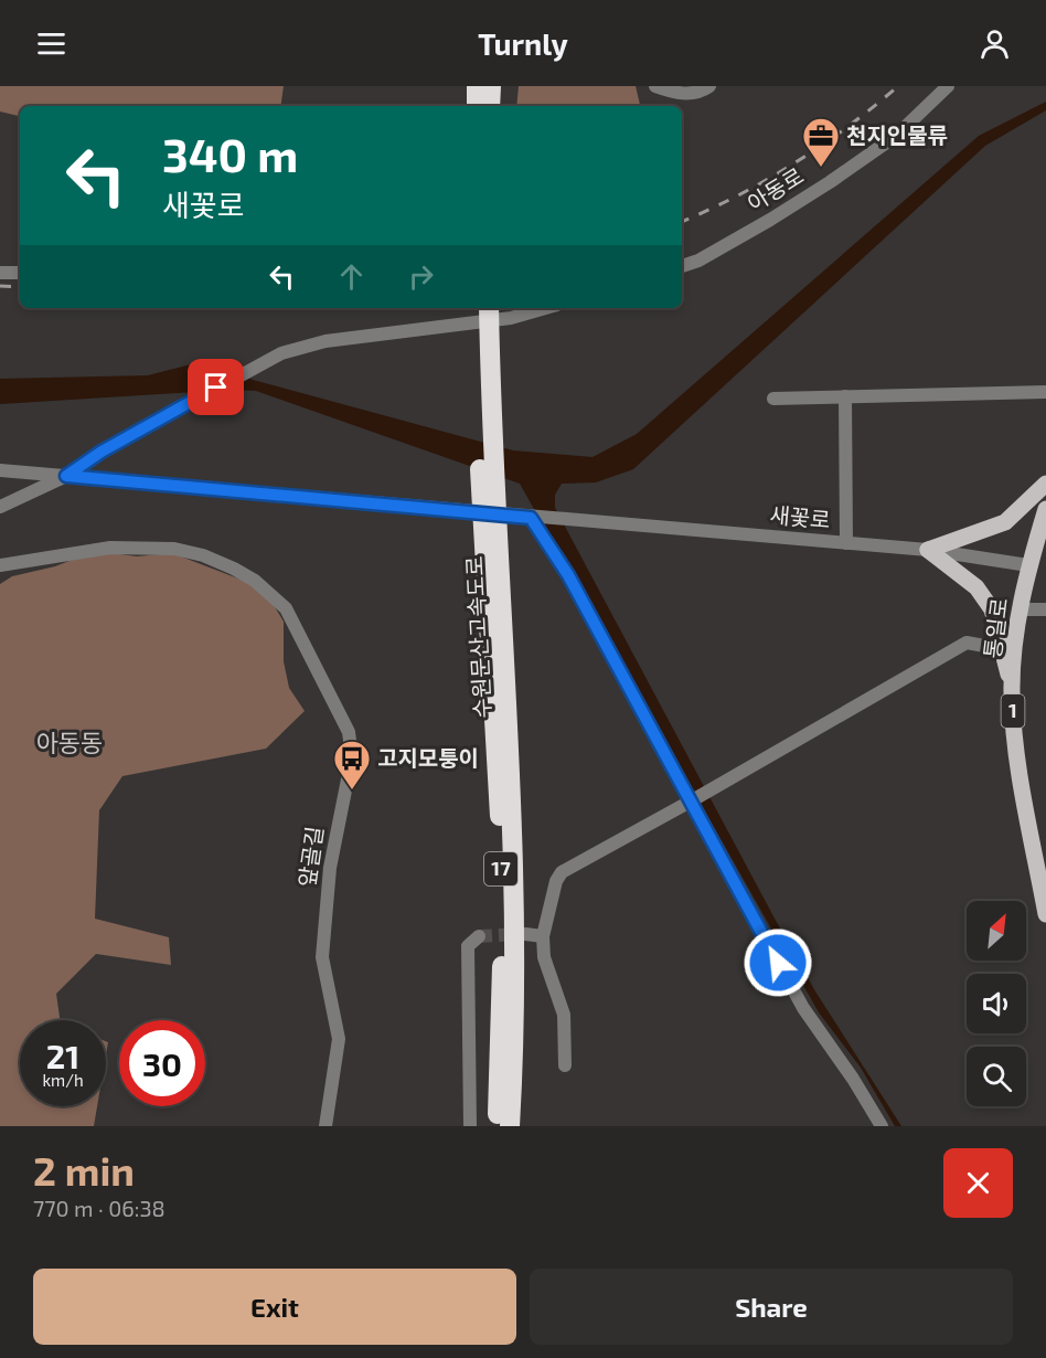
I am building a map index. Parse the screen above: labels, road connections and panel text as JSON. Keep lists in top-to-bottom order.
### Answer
{
  "streets": {
    "highway": ["수원문산고속도로", "17"],
    "main road": ["통일로", "1"],
    "street": ["아동로", "새꽃로", "앞골길"]
  },
  "crossings": [
    ["새꽃로", "통일로"]
  ],
  "districts": ["아동동"],
  "places": {
    "office": ["천지인물류"],
    "bus stop": ["고지모퉁이"]
  },
  "north": "top right",
  "page": {
    "header": "Turnly",
    "turn": ["340 m", "새꽃로"],
    "speed": "21 km/h",
    "limit": "30",
    "heading": ["2 min", "770 m · 06:38"],
    "buttons": ["Exit", "Share"]
  }
}
